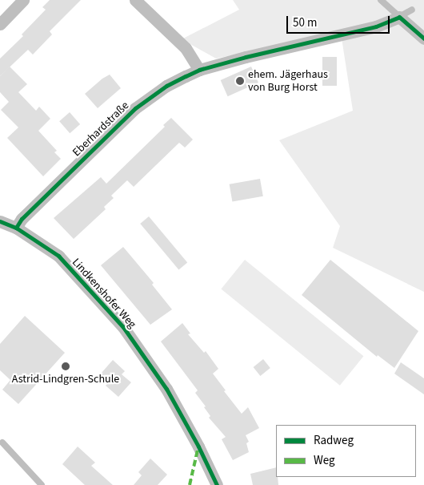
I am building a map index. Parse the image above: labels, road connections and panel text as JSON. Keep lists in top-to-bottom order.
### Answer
{
  "streets": {
    "street": ["Eberhardstraße", "Lindkenshofer Weg"]
  },
  "crossings": [
    ["Eberhardstraße", "Lindkenshofer Weg"]
  ],
  "places": ["ehem. Jägerhaus von Burg Horst", "Astrid-Lindgren-Schule"],
  "legend": ["Radweg", "Weg"],
  "scale_bar": "50 m"
}
